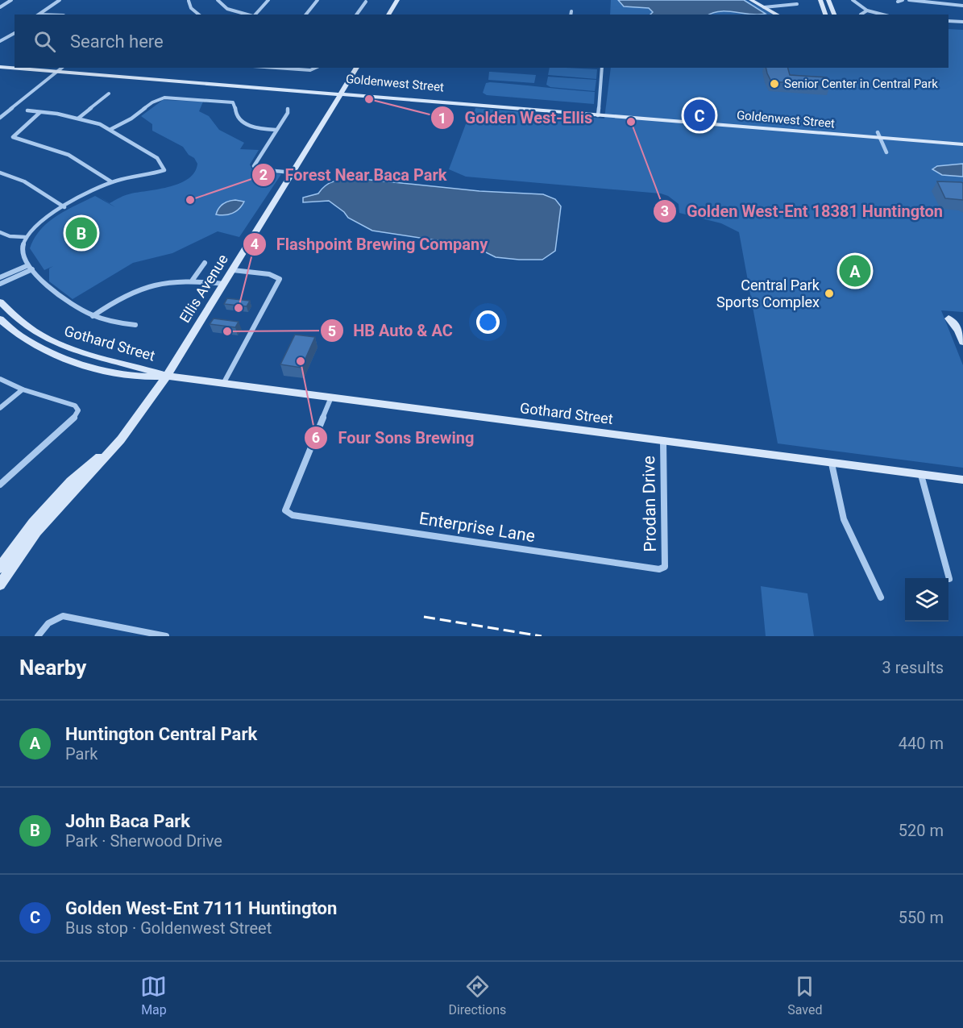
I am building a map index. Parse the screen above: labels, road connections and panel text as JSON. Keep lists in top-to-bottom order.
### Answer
{
  "streets": {
    "street": [
      "Goldenwest Street",
      "Ellis Avenue",
      "Gothard Street",
      "Prodan Drive",
      "Enterprise Lane"
    ]
  },
  "crossings": [
    ["Goldenwest Street", "Ellis Avenue"],
    ["Ellis Avenue", "Gothard Street"],
    ["Gothard Street", "Prodan Drive"],
    ["Gothard Street", "Enterprise Lane"],
    ["Prodan Drive", "Enterprise Lane"]
  ],
  "places": [
    "Senior Center in Central Park",
    "Golden West-Ellis",
    "Golden West-Ent 18381 Huntington",
    "Forest Near Baca Park",
    "Central Park Sports Complex",
    "Flashpoint Brewing Company",
    "HB Auto & AC",
    "Four Sons Brewing"
  ],
  "page": {
    "search": "Search here",
    "pins": ["C", "B", "A"],
    "heading": ["Nearby", "3 results"],
    "list": [
      {
        "mark": "A",
        "name": "Huntington Central Park",
        "note": "Park",
        "value": "440 m"
      },
      {
        "mark": "B",
        "name": "John Baca Park",
        "note": "Park · Sherwood Drive",
        "value": "520 m"
      },
      {
        "mark": "C",
        "name": "Golden West-Ent 7111 Huntington",
        "note": "Bus stop · Goldenwest Street",
        "value": "550 m"
      }
    ],
    "nav": ["Map", "Directions", "Saved"]
  }
}
